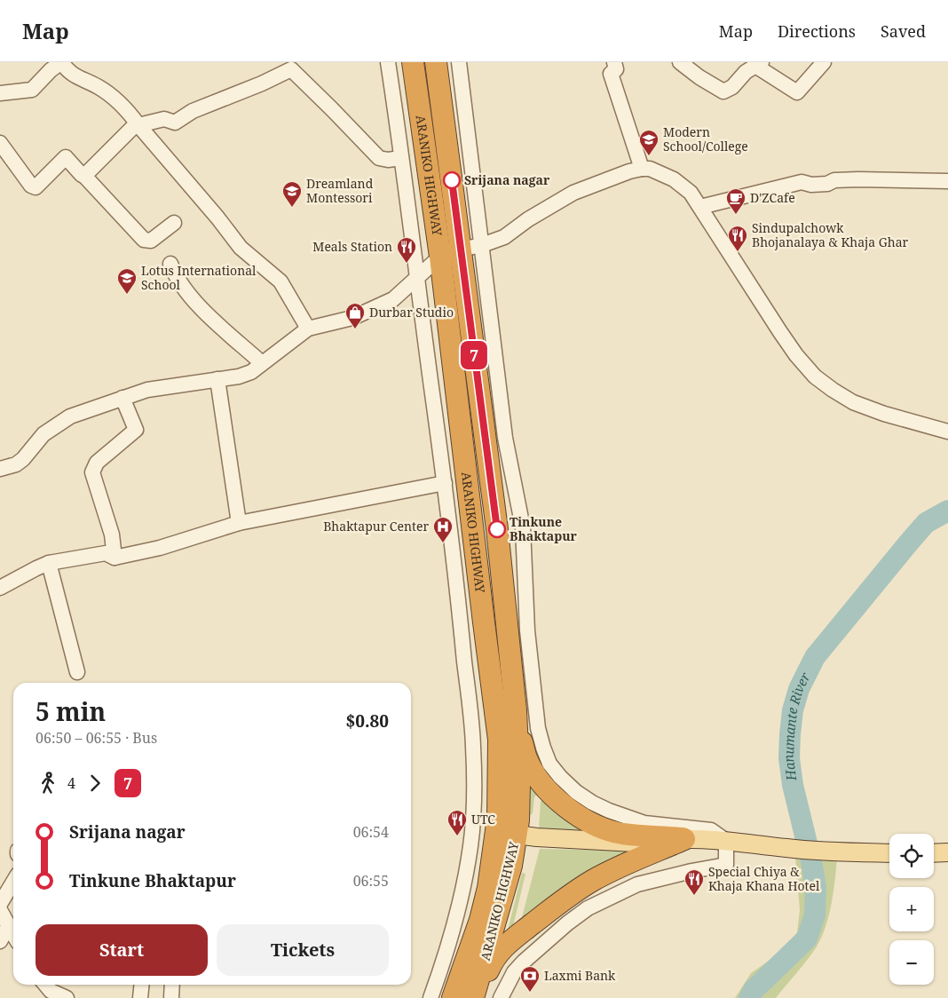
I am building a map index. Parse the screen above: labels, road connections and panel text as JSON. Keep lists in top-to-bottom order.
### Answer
{
  "streets": {
    "highway": ["ARANIKO HIGHWAY"]
  },
  "water": ["Hanumante River"],
  "places": {
    "school or university": ["Modern School/College", "Dreamland Montessori", "Lotus International School"],
    "other": ["Srijana nagar", "Tinkune Bhaktapur"],
    "cafe": ["D'ZCafe"],
    "restaurant": [
      "Sindupalchowk Bhojanalaya & Khaja Ghar",
      "Meals Station",
      "UTC",
      "Special Chiya & Khaja Khana Hotel"
    ],
    "shop": ["Durbar Studio"],
    "hospital": ["Bhaktapur Center"],
    "bank": ["Laxmi Bank"]
  },
  "lines": ["bus line 7"],
  "page": {
    "header": "Map",
    "nav": ["Map", "Directions", "Saved"],
    "on_map": "7",
    "heading": ["5 min", "06:50 – 06:55 · Bus", "$0.80"],
    "legs": ["4", "7"],
    "list": [
      {
        "name": "Srijana nagar",
        "value": "06:54"
      },
      {
        "name": "Tinkune Bhaktapur",
        "value": "06:55"
      }
    ],
    "map_buttons": ["+", "−"],
    "buttons": ["Start", "Tickets"]
  }
}
